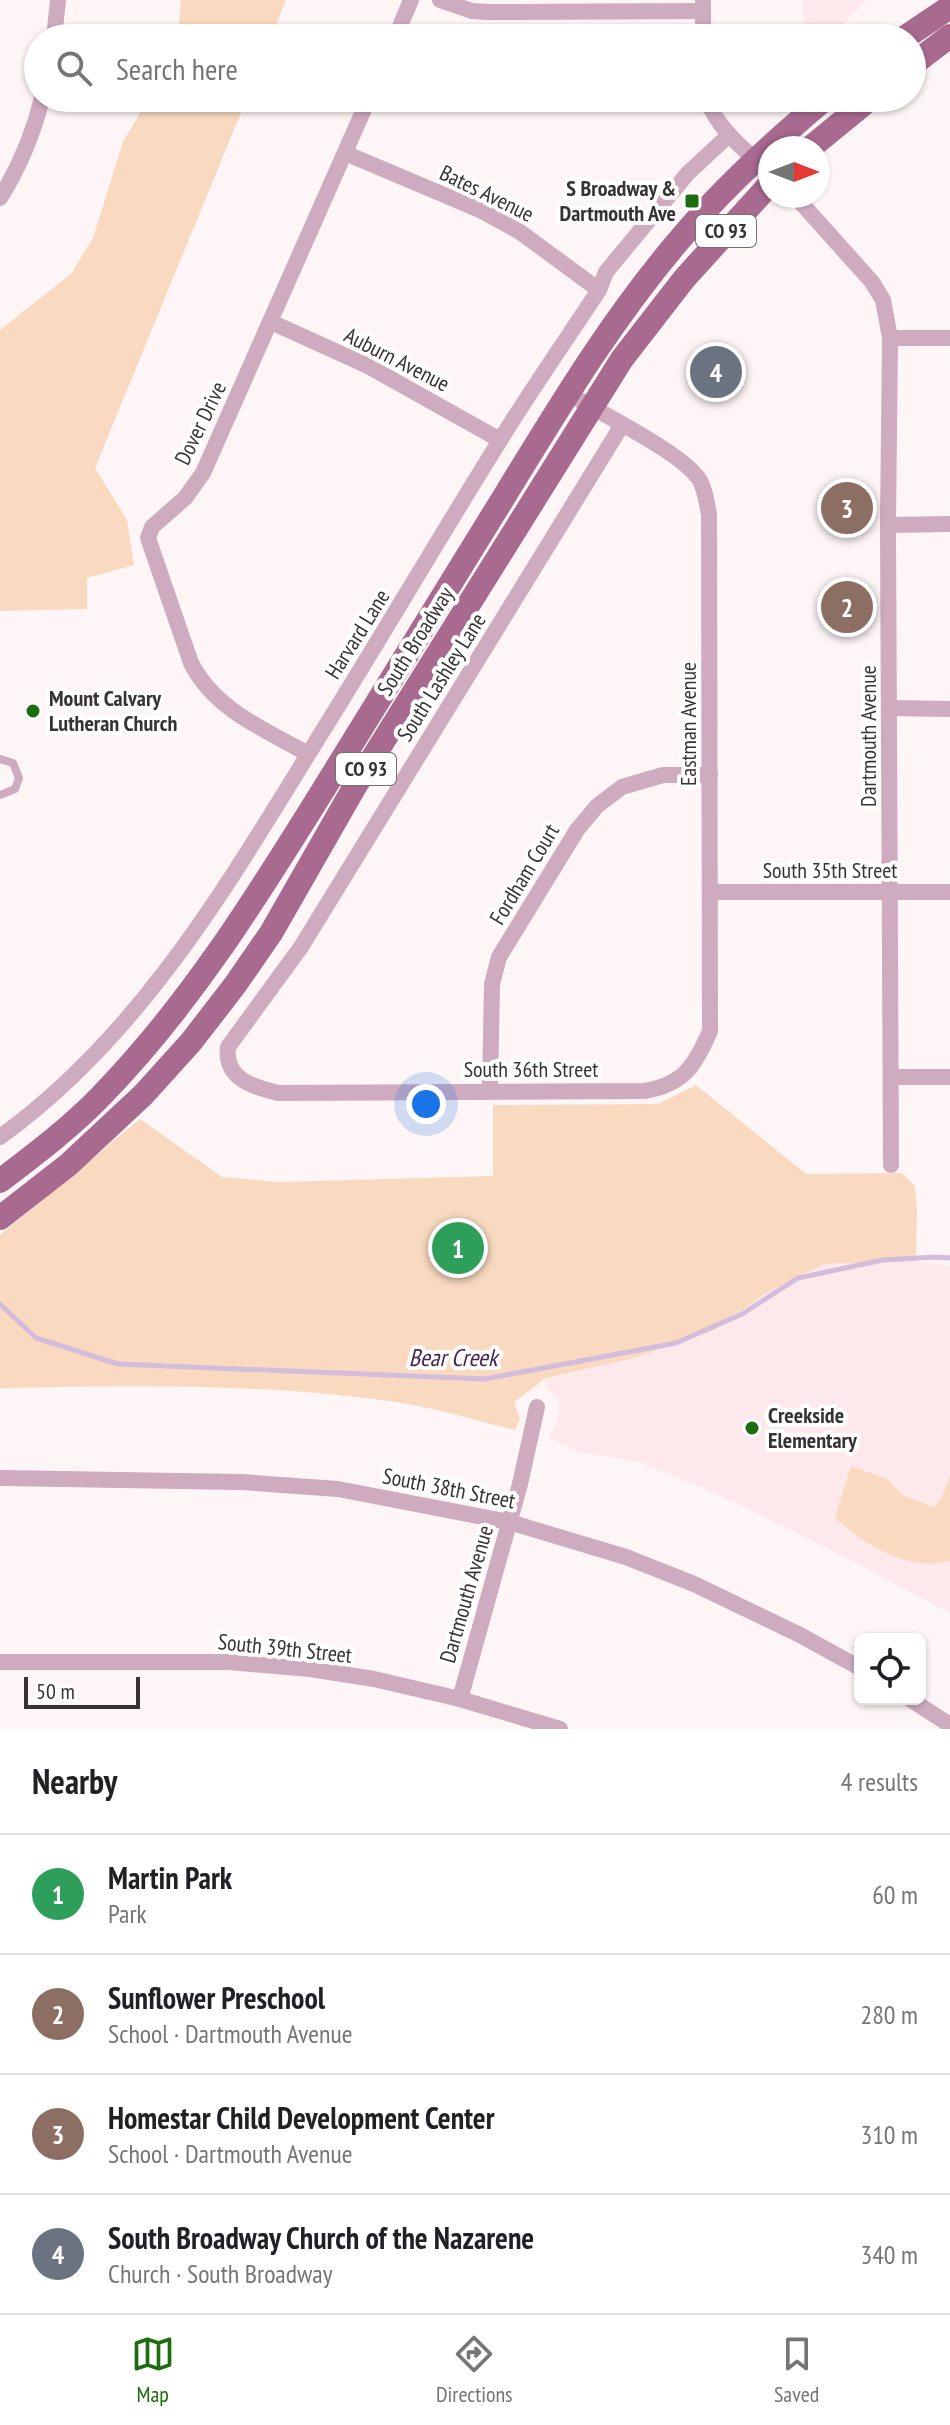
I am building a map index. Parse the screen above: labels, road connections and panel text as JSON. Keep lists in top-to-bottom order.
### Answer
{
  "streets": {
    "main road": ["CO 93", "South Broadway"],
    "street": [
      "Bates Avenue",
      "Auburn Avenue",
      "Dover Drive",
      "Harvard Lane",
      "South Lashley Lane",
      "Eastman Avenue",
      "Dartmouth Avenue",
      "South 35th Street",
      "Fordham Court",
      "South 36th Street",
      "South 38th Street",
      "South 39th Street"
    ]
  },
  "crossings": [
    ["Bates Avenue", "Dover Drive"],
    ["Bates Avenue", "Harvard Lane"],
    ["Auburn Avenue", "Dover Drive"],
    ["Auburn Avenue", "Harvard Lane"],
    ["Dover Drive", "Harvard Lane"],
    ["South Broadway", "Eastman Avenue"],
    ["South Lashley Lane", "Eastman Avenue"],
    ["South Lashley Lane", "South 36th Street"],
    ["Eastman Avenue", "South 35th Street"],
    ["Eastman Avenue", "Fordham Court"],
    ["Eastman Avenue", "South 36th Street"],
    ["Dartmouth Avenue", "South 35th Street"],
    ["Dartmouth Avenue", "South 38th Street"],
    ["Dartmouth Avenue", "South 39th Street"],
    ["Fordham Court", "South 36th Street"]
  ],
  "water": ["Bear Creek"],
  "places": {
    "transit": ["S Broadway & Dartmouth Ave"],
    "other": ["Mount Calvary Lutheran Church", "Creekside Elementary"]
  },
  "scale_bar": "50 m",
  "north": "right",
  "page": {
    "search": "Search here",
    "pins": [
      "4",
      "3",
      "2",
      "1"
    ],
    "scale": "50 m",
    "heading": ["Nearby", "4 results"],
    "list": [
      {
        "mark": "1",
        "name": "Martin Park",
        "note": "Park",
        "value": "60 m"
      },
      {
        "mark": "2",
        "name": "Sunflower Preschool",
        "note": "School · Dartmouth Avenue",
        "value": "280 m"
      },
      {
        "mark": "3",
        "name": "Homestar Child Development Center",
        "note": "School · Dartmouth Avenue",
        "value": "310 m"
      },
      {
        "mark": "4",
        "name": "South Broadway Church of the Nazarene",
        "note": "Church · South Broadway",
        "value": "340 m"
      }
    ],
    "nav": ["Map", "Directions", "Saved"]
  }
}
